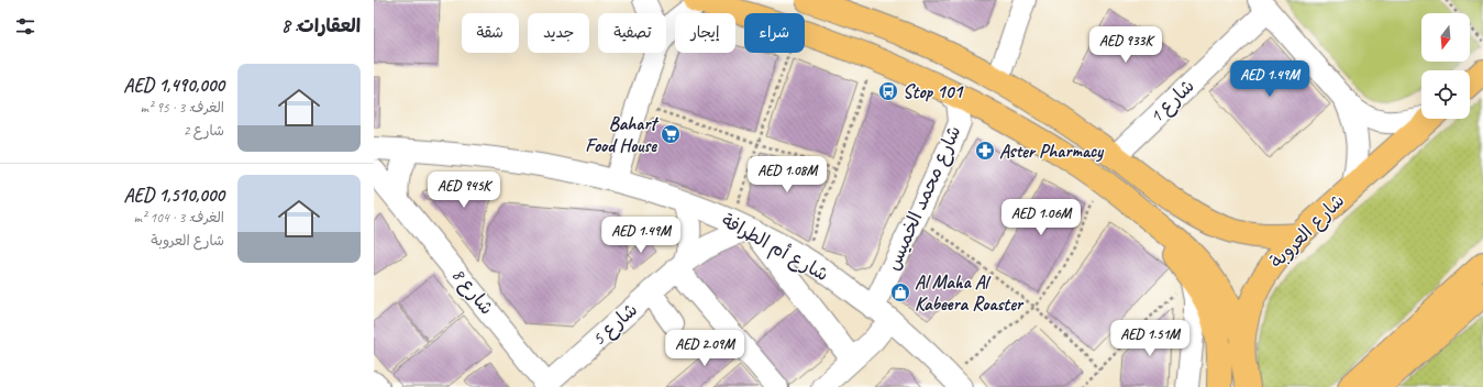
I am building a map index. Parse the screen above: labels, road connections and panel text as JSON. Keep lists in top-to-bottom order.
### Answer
{
  "streets": {
    "main road": ["شارع العروبة"],
    "street": [
      "شارع 1",
      "شارع محمد الخميس",
      "شارع أم الطرافة",
      "شارع 8",
      "شارع 5"
    ]
  },
  "crossings": [
    ["شارع محمد الخميس", "شارع أم الطرافة"],
    ["شارع أم الطرافة", "شارع 5"],
    ["شارع 8", "شارع 5"]
  ],
  "places": {
    "bus stop": ["Stop 101"],
    "supermarket": ["Bahart Food House"],
    "pharmacy": ["Aster Pharmacy"],
    "shop": ["Al Maha Al Kabeera Roaster"]
  },
  "north": "bottom",
  "page": {
    "heading": "العقارات: 8",
    "chip": [
      "شراء",
      "إيجار",
      "تصفية",
      "جديد",
      "شقة"
    ],
    "price": [
      "AED 933K",
      "AED 1.49M",
      "AED 1.08M",
      "AED 945K",
      "AED 1.06M",
      "AED 1.49M",
      "AED 1.51M",
      "AED 2.09M"
    ],
    "list": [
      {
        "name": "AED 1,490,000",
        "note": "الغرف: 3 · 95 m² · شارع 2"
      },
      {
        "name": "AED 1,510,000",
        "note": "الغرف: 3 · 104 m² · شارع العروبة"
      }
    ]
  }
}
